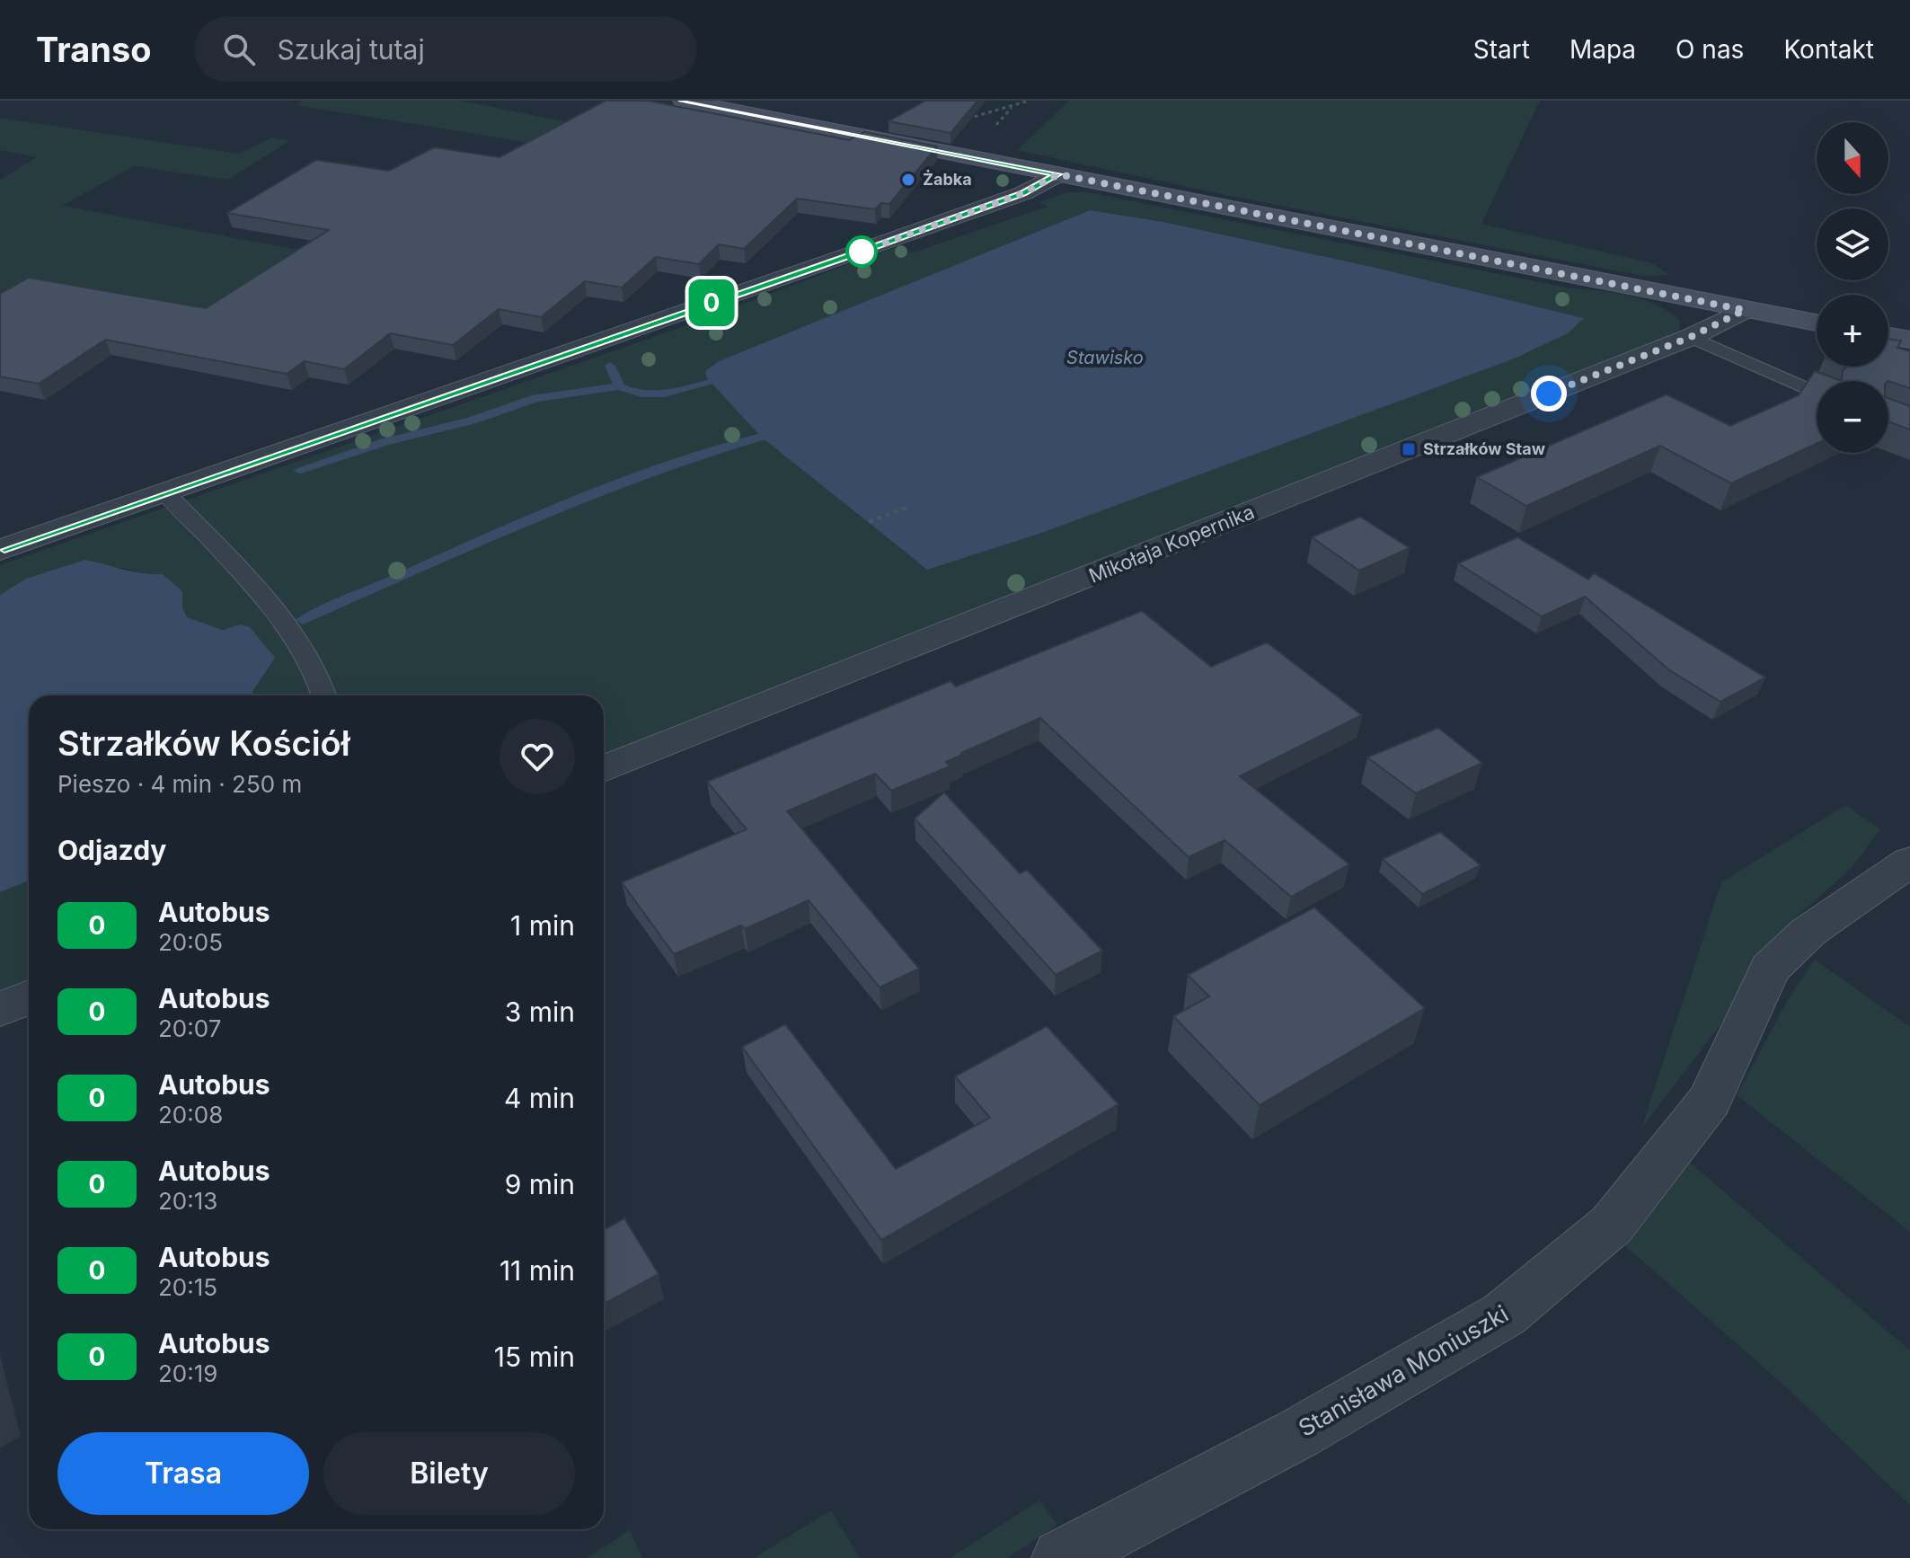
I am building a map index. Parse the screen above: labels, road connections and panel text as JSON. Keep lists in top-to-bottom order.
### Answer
{
  "streets": {
    "street": ["Mikołaja Kopernika", "Stanisława Moniuszki"]
  },
  "water": ["Stawisko"],
  "places": {
    "other": ["Żabka"],
    "transit": ["Strzałków Staw"]
  },
  "lines": ["bus line 0"],
  "north": "bottom",
  "page": {
    "header": "Transo",
    "search": "Szukaj tutaj",
    "nav": [
      "Start",
      "Mapa",
      "O nas",
      "Kontakt"
    ],
    "on_map": "0",
    "map_buttons": ["+", "−"],
    "heading": [
      ["Strzałków Kościół", "Pieszo · 4 min · 250 m"],
      "Odjazdy"
    ],
    "list": [
      {
        "mark": "0",
        "name": "Autobus",
        "note": "20:05",
        "value": "1 min"
      },
      {
        "mark": "0",
        "name": "Autobus",
        "note": "20:07",
        "value": "3 min"
      },
      {
        "mark": "0",
        "name": "Autobus",
        "note": "20:08",
        "value": "4 min"
      },
      {
        "mark": "0",
        "name": "Autobus",
        "note": "20:13",
        "value": "9 min"
      },
      {
        "mark": "0",
        "name": "Autobus",
        "note": "20:15",
        "value": "11 min"
      },
      {
        "mark": "0",
        "name": "Autobus",
        "note": "20:19",
        "value": "15 min"
      }
    ],
    "buttons": ["Trasa", "Bilety"]
  }
}
